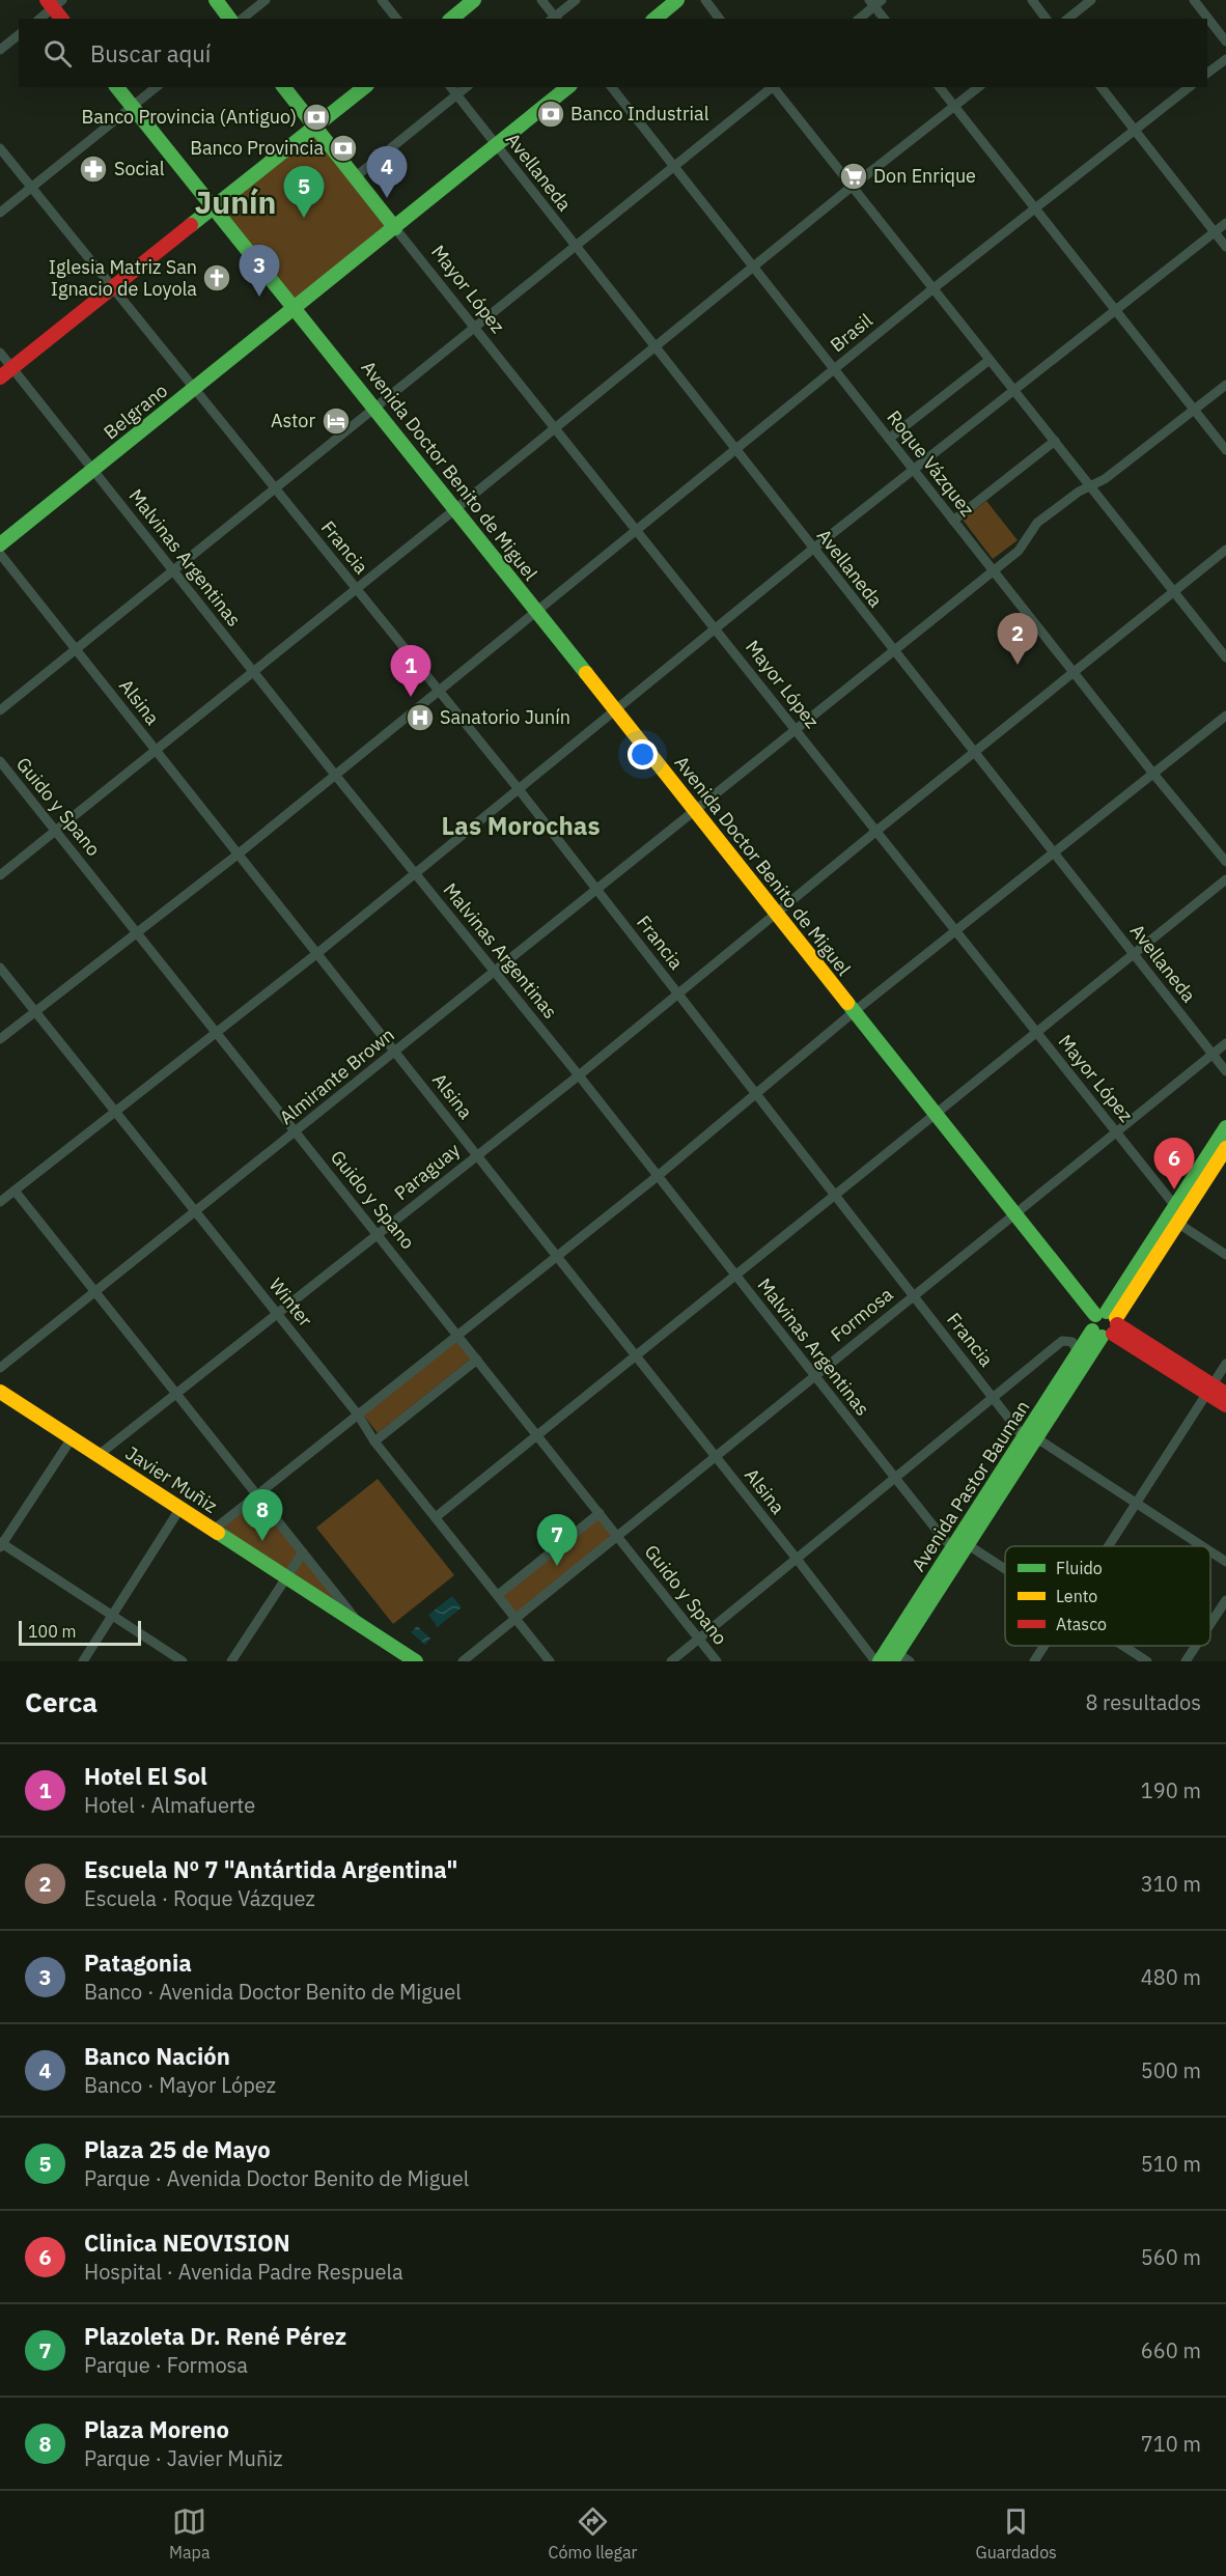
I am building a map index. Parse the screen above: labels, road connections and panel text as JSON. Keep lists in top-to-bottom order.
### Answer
{
  "streets": {
    "main road": [
      "Mayor López",
      "Belgrano",
      "Avenida Doctor Benito de Miguel",
      "Javier Muñiz",
      "Avenida Pastor Bauman"
    ],
    "street": [
      "Avellaneda",
      "Brasil",
      "Roque Vázquez",
      "Francia",
      "Malvinas Argentinas",
      "Alsina",
      "Guido y Spano",
      "Almirante Brown",
      "Paraguay",
      "Winter",
      "Formosa"
    ]
  },
  "crossings": [
    ["Avellaneda", "Brasil"],
    ["Avellaneda", "Belgrano"],
    ["Avellaneda", "Almirante Brown"],
    ["Avellaneda", "Paraguay"],
    ["Avellaneda", "Formosa"],
    ["Mayor López", "Brasil"],
    ["Mayor López", "Belgrano"],
    ["Mayor López", "Almirante Brown"],
    ["Mayor López", "Paraguay"],
    ["Mayor López", "Formosa"],
    ["Brasil", "Roque Vázquez"],
    ["Brasil", "Avenida Doctor Benito de Miguel"],
    ["Brasil", "Francia"],
    ["Brasil", "Malvinas Argentinas"],
    ["Brasil", "Alsina"],
    ["Brasil", "Guido y Spano"],
    ["Brasil", "Winter"],
    ["Belgrano", "Avenida Doctor Benito de Miguel"],
    ["Belgrano", "Francia"],
    ["Belgrano", "Malvinas Argentinas"],
    ["Roque Vázquez", "Almirante Brown"],
    ["Roque Vázquez", "Paraguay"],
    ["Avenida Doctor Benito de Miguel", "Almirante Brown"],
    ["Avenida Doctor Benito de Miguel", "Paraguay"],
    ["Avenida Doctor Benito de Miguel", "Formosa"],
    ["Avenida Doctor Benito de Miguel", "Avenida Pastor Bauman"],
    ["Francia", "Almirante Brown"],
    ["Francia", "Paraguay"],
    ["Francia", "Formosa"],
    ["Francia", "Avenida Pastor Bauman"],
    ["Malvinas Argentinas", "Almirante Brown"],
    ["Malvinas Argentinas", "Paraguay"],
    ["Malvinas Argentinas", "Formosa"],
    ["Malvinas Argentinas", "Avenida Pastor Bauman"],
    ["Alsina", "Almirante Brown"],
    ["Alsina", "Paraguay"],
    ["Alsina", "Formosa"],
    ["Alsina", "Avenida Pastor Bauman"],
    ["Guido y Spano", "Almirante Brown"],
    ["Guido y Spano", "Paraguay"],
    ["Guido y Spano", "Formosa"],
    ["Almirante Brown", "Winter"],
    ["Paraguay", "Winter"],
    ["Paraguay", "Javier Muñiz"],
    ["Winter", "Formosa"]
  ],
  "districts": ["Junín", "Las Morochas"],
  "places": {
    "bank": ["Banco Industrial", "Banco Provincia (Antiguo)", "Banco Provincia"],
    "pharmacy": ["Social"],
    "supermarket": ["Don Enrique"],
    "church": ["Iglesia Matriz San Ignacio de Loyola"],
    "hotel": ["Astor"],
    "hospital": ["Sanatorio Junín"]
  },
  "legend": ["Fluido", "Lento", "Atasco"],
  "scale_bar": "100 m",
  "page": {
    "search": "Buscar aquí",
    "pins": [
      "4",
      "5",
      "3",
      "2",
      "1",
      "6",
      "8",
      "7"
    ],
    "scale": "100 m",
    "heading": ["Cerca", "8 resultados"],
    "list": [
      {
        "mark": "1",
        "name": "Hotel El Sol",
        "note": "Hotel · Almafuerte",
        "value": "190 m"
      },
      {
        "mark": "2",
        "name": "Escuela Nº 7 \"Antártida Argentina\"",
        "note": "Escuela · Roque Vázquez",
        "value": "310 m"
      },
      {
        "mark": "3",
        "name": "Patagonia",
        "note": "Banco · Avenida Doctor Benito de Miguel",
        "value": "480 m"
      },
      {
        "mark": "4",
        "name": "Banco Nación",
        "note": "Banco · Mayor López",
        "value": "500 m"
      },
      {
        "mark": "5",
        "name": "Plaza 25 de Mayo",
        "note": "Parque · Avenida Doctor Benito de Miguel",
        "value": "510 m"
      },
      {
        "mark": "6",
        "name": "Clinica NEOVISION",
        "note": "Hospital · Avenida Padre Respuela",
        "value": "560 m"
      },
      {
        "mark": "7",
        "name": "Plazoleta Dr. René Pérez",
        "note": "Parque · Formosa",
        "value": "660 m"
      },
      {
        "mark": "8",
        "name": "Plaza Moreno",
        "note": "Parque · Javier Muñiz",
        "value": "710 m"
      }
    ],
    "nav": ["Mapa", "Cómo llegar", "Guardados"]
  }
}
